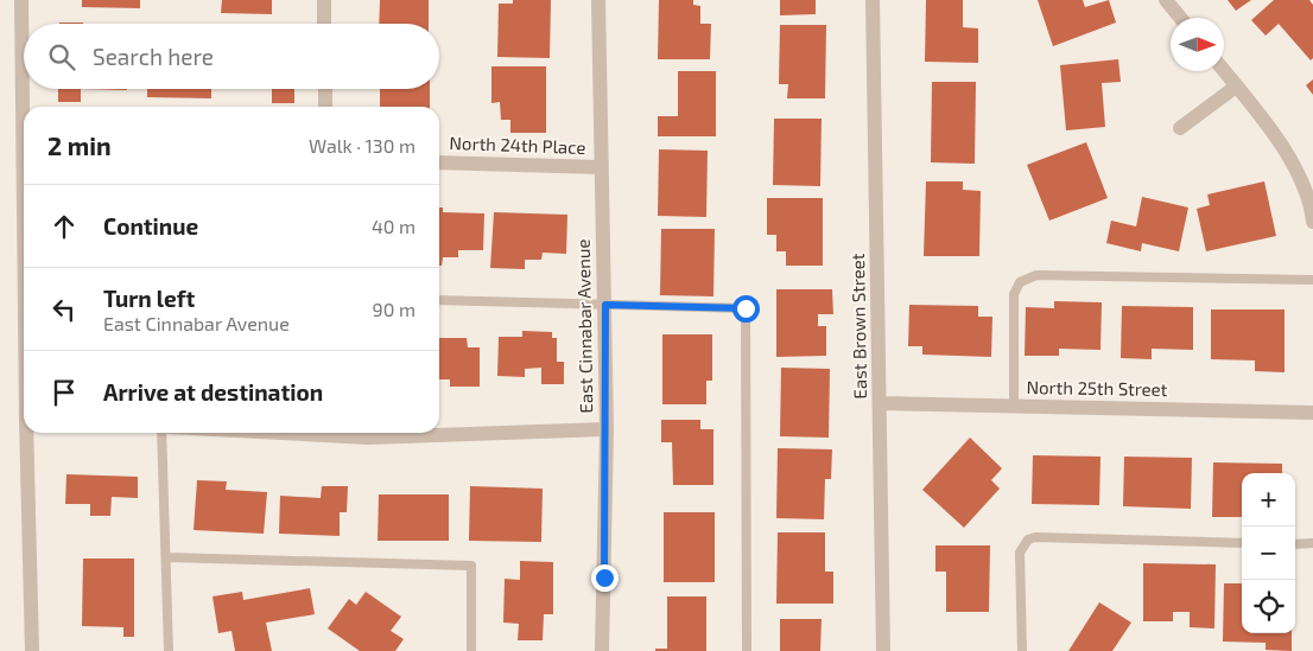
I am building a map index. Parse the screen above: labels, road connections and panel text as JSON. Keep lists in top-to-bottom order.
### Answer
{
  "streets": {
    "street": [
      "North 24th Place",
      "East Cinnabar Avenue",
      "East Brown Street",
      "North 25th Street"
    ]
  },
  "crossings": [
    ["North 24th Place", "East Cinnabar Avenue"],
    ["East Brown Street", "North 25th Street"]
  ],
  "north": "right",
  "page": {
    "search": "Search here",
    "heading": ["2 min", "Walk · 130 m"],
    "list": [
      ["Continue", "40 m"],
      ["Turn left", "East Cinnabar Avenue", "90 m"],
      "Arrive at destination"
    ],
    "map_buttons": ["+", "−"]
  }
}
